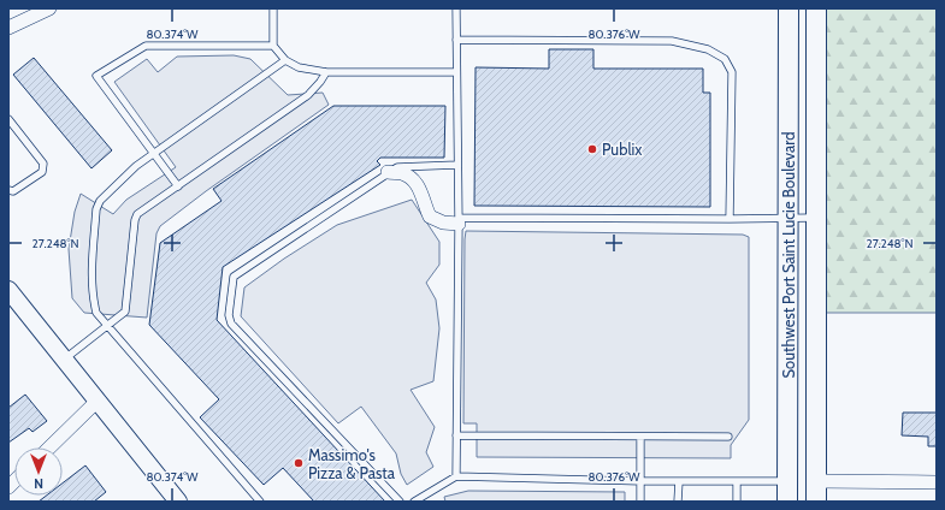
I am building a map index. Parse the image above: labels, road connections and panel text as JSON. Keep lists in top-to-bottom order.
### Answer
{
  "streets": {
    "main road": ["Southwest Port Saint Lucie Boulevard"]
  },
  "places": ["Publix", "Massimo's Pizza & Pasta"],
  "north": "bottom",
  "coordinates": ["80.374°W", "80.376°W", "27.248°N"]
}
